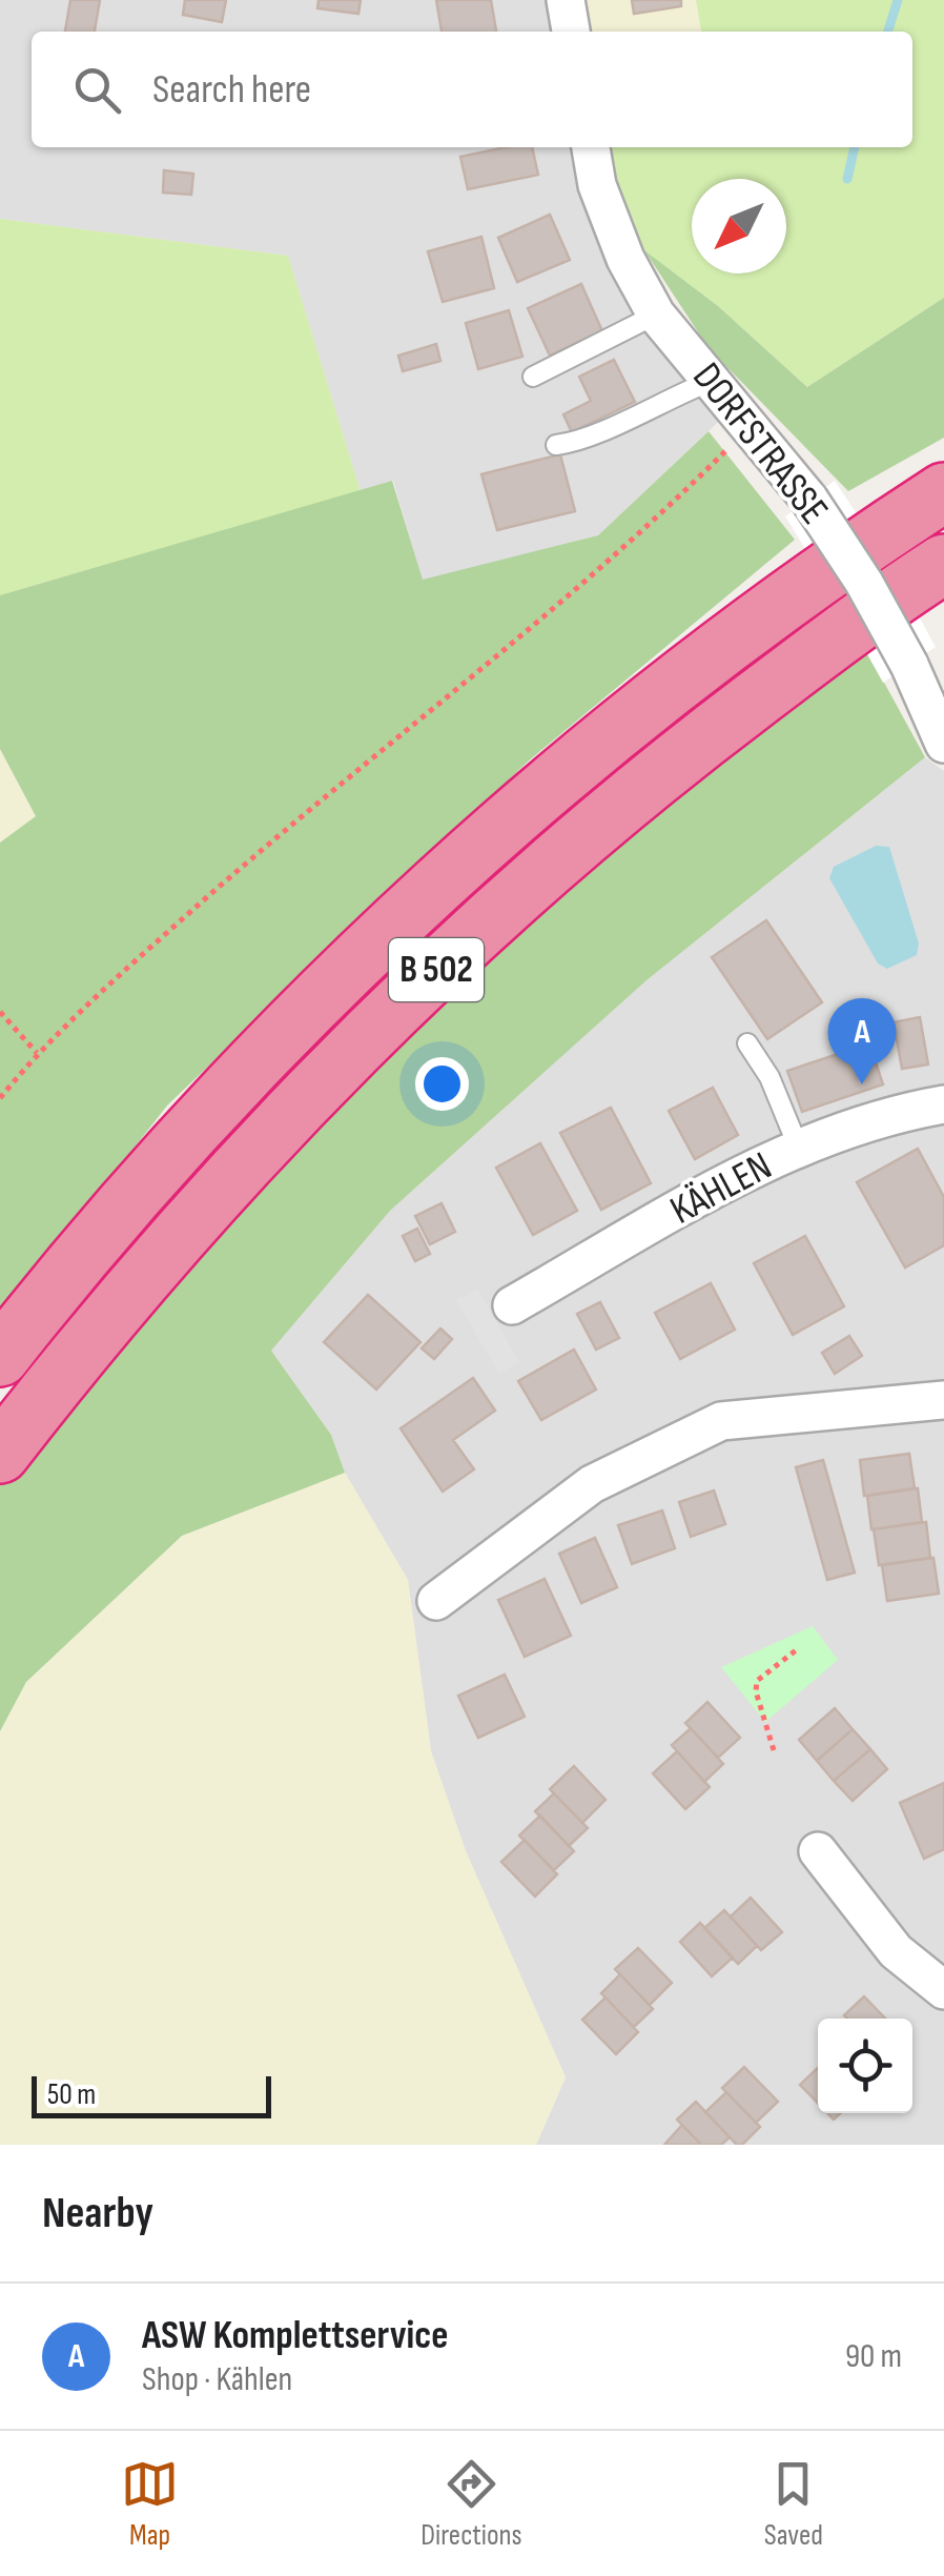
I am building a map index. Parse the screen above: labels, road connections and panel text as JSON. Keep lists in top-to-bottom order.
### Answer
{
  "streets": {
    "highway": ["B 502"],
    "street": ["DORFSTRASSE", "KÄHLEN"]
  },
  "scale_bar": "50 m",
  "north": "bottom left",
  "page": {
    "search": "Search here",
    "pins": "A",
    "scale": "50 m",
    "heading": "Nearby",
    "list": [
      {
        "mark": "A",
        "name": "ASW Komplettservice",
        "note": "Shop · Kählen",
        "value": "90 m"
      }
    ],
    "nav": ["Map", "Directions", "Saved"]
  }
}
